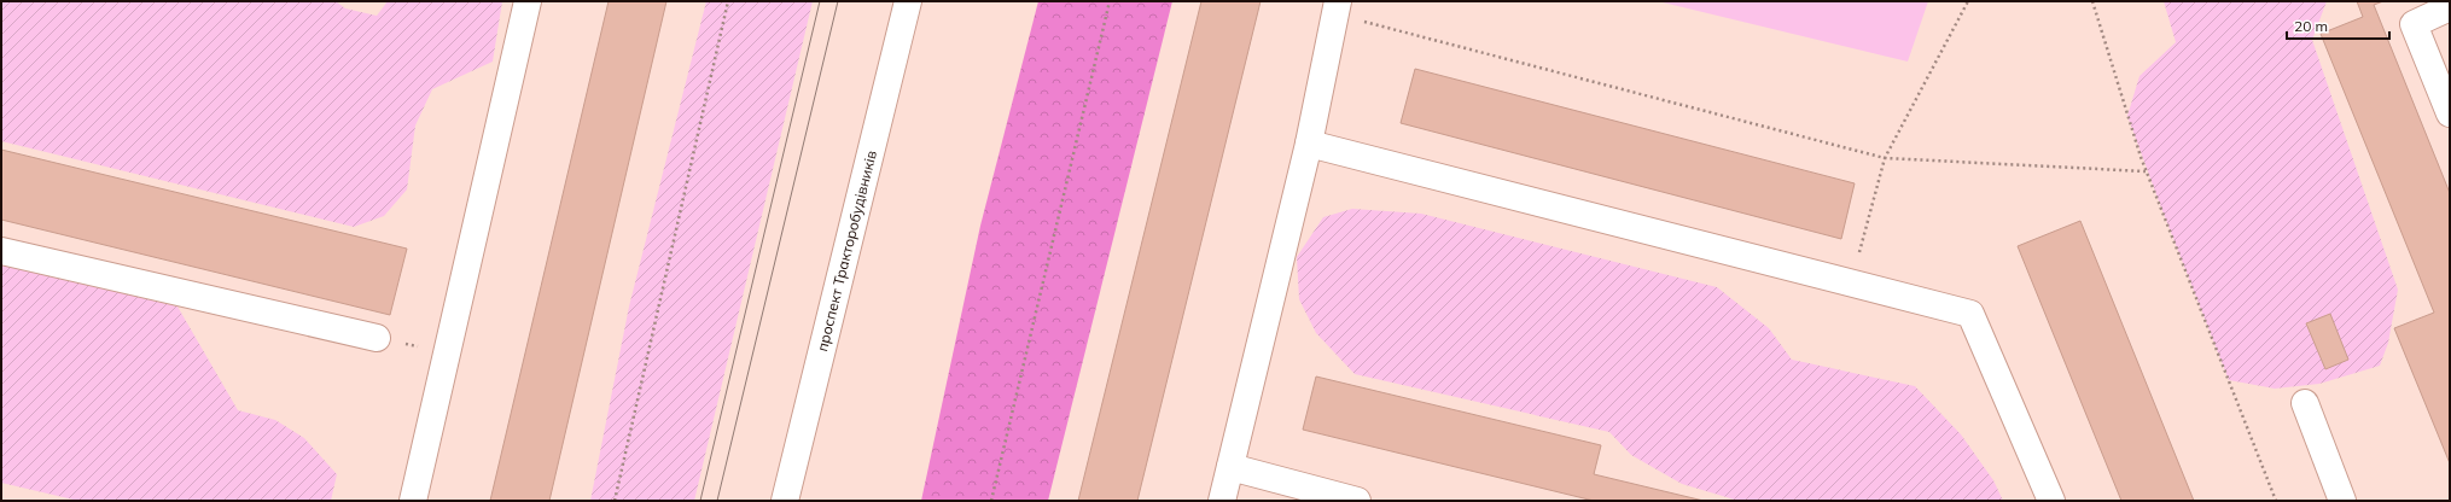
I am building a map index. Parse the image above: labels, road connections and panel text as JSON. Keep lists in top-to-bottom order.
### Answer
{
  "streets": {
    "street": ["проспект Тракторобудівників"]
  },
  "scale_bar": "20 m"
}
